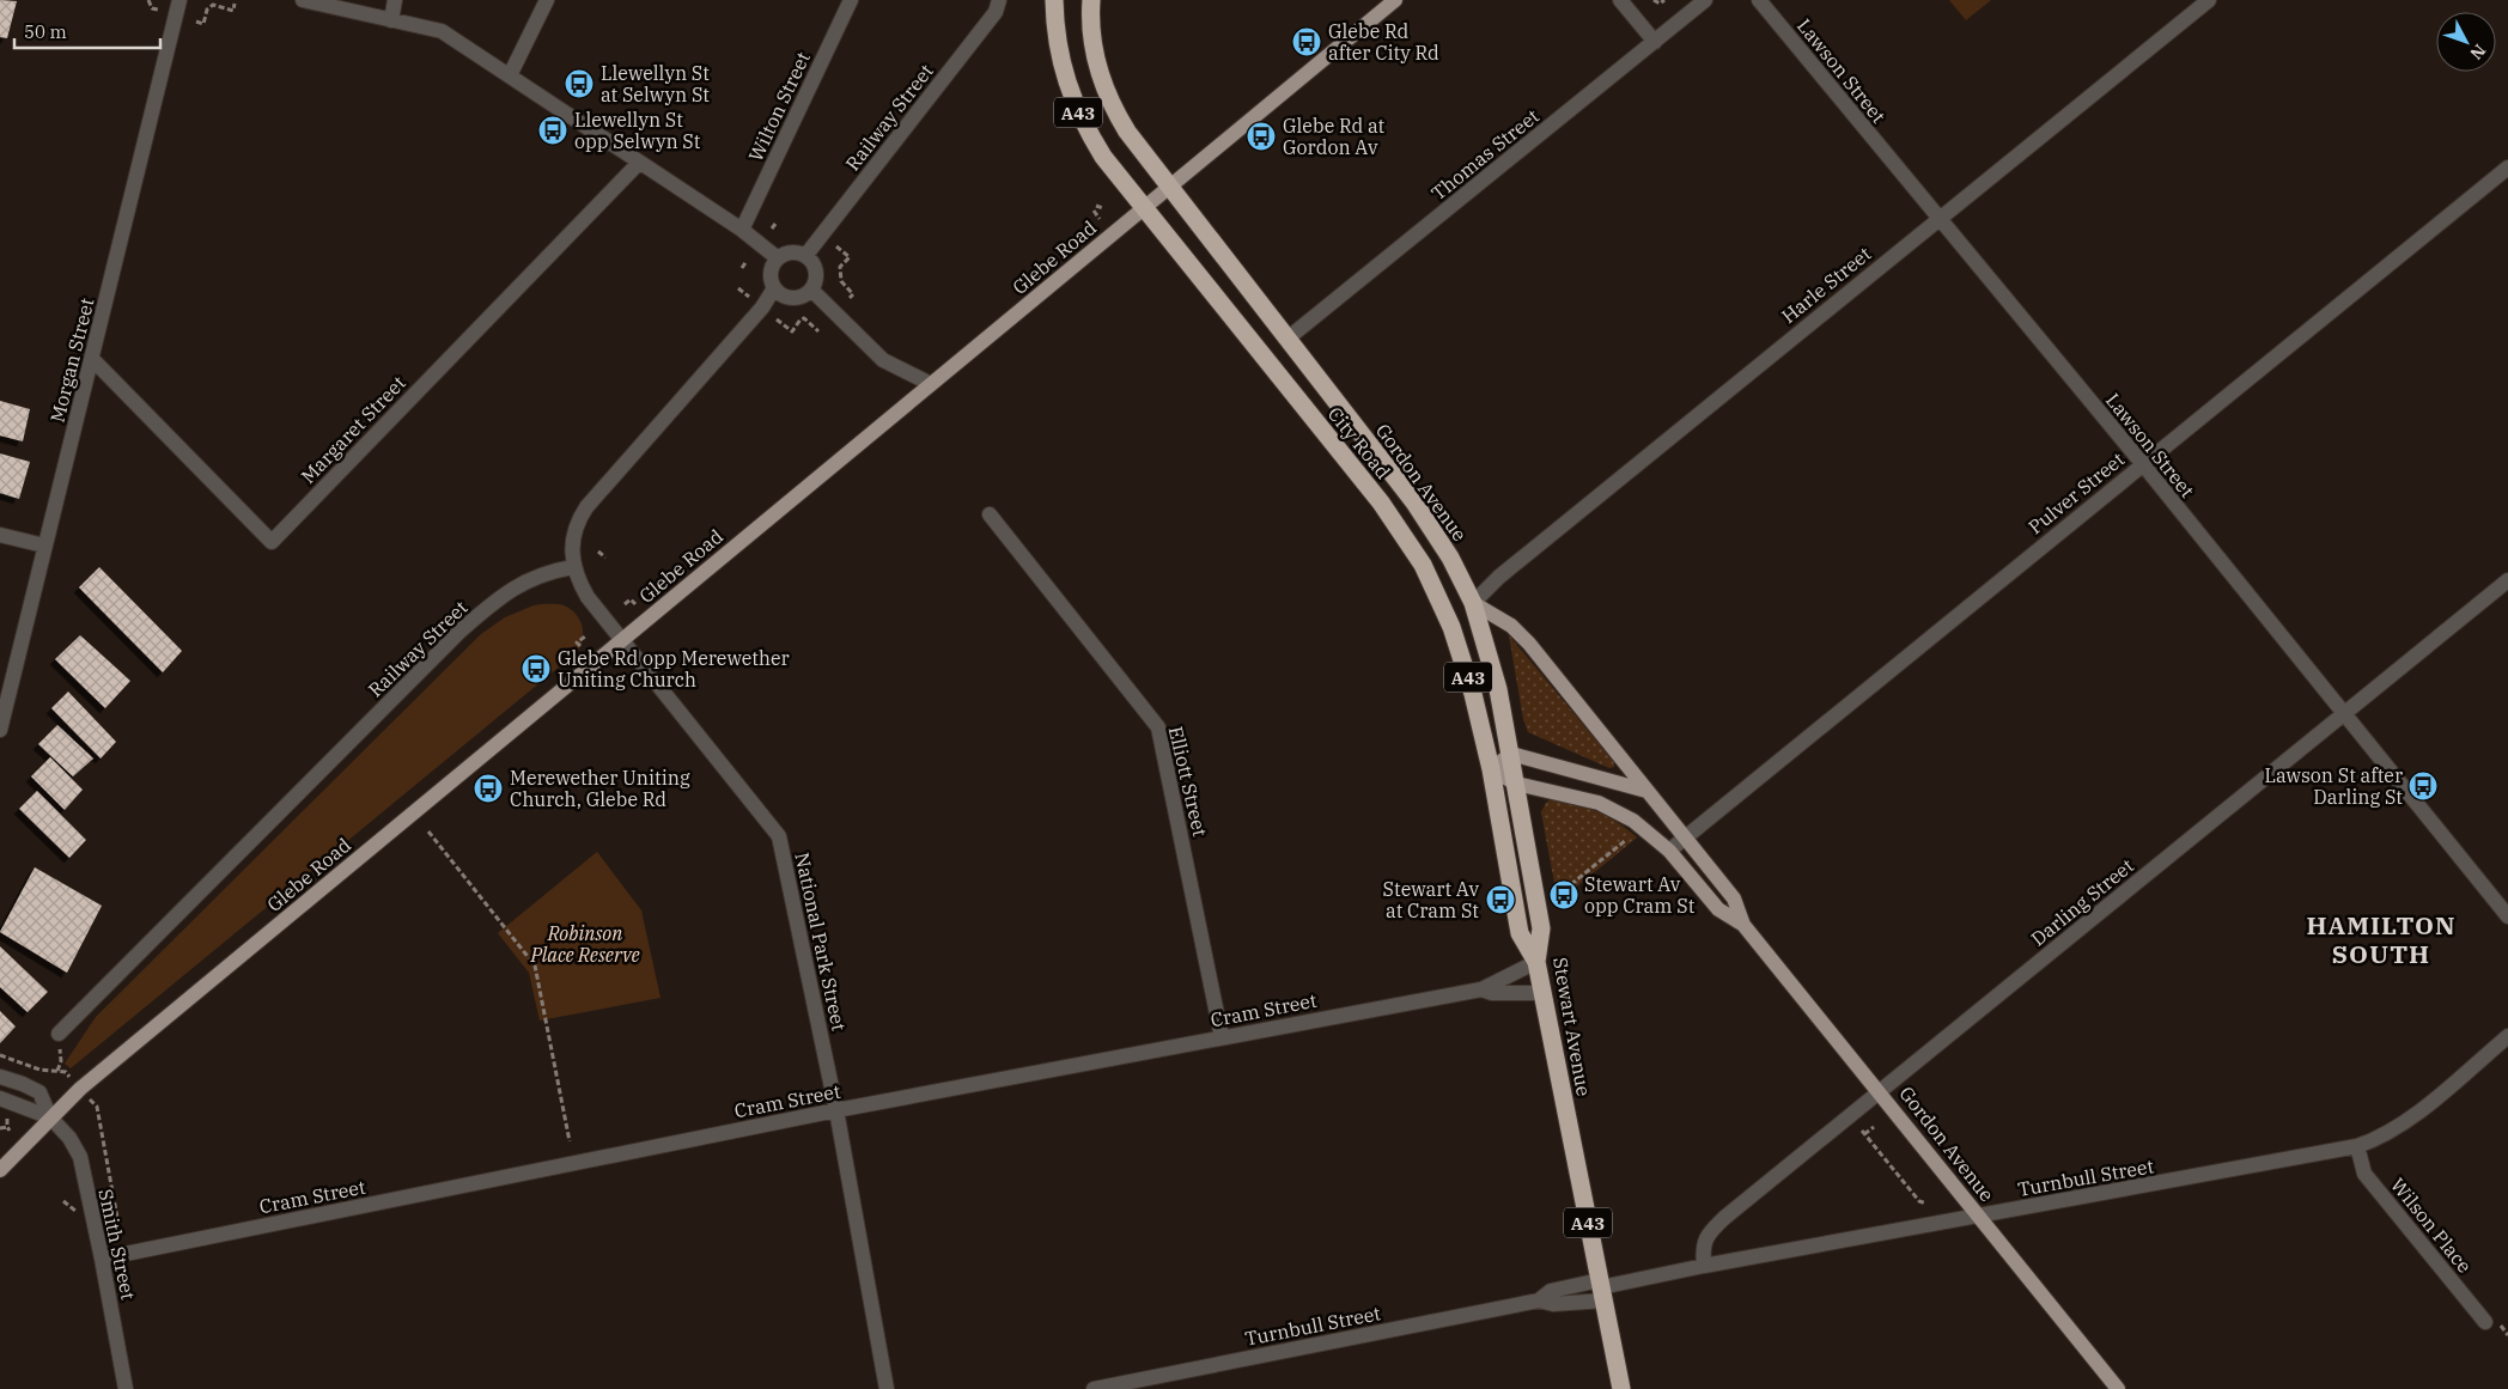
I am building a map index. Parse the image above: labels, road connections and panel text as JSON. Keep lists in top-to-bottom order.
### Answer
{
  "streets": {
    "highway": [
      "A43",
      "City Road",
      "Gordon Avenue",
      "Stewart Avenue"
    ],
    "main road": ["Glebe Road"],
    "street": [
      "Lawson Street",
      "Wilton Street",
      "Railway Street",
      "Thomas Street",
      "Harle Street",
      "Morgan Street",
      "Margaret Street",
      "Pulver Street",
      "Elliott Street",
      "Darling Street",
      "National Park Street",
      "Cram Street",
      "Turnbull Street",
      "Wilson Place",
      "Smith Street"
    ]
  },
  "crossings": [
    ["Lawson Street", "Harle Street"],
    ["Lawson Street", "Pulver Street"],
    ["Lawson Street", "Darling Street"],
    ["A43", "Glebe Road"],
    ["A43", "Gordon Avenue"],
    ["Railway Street", "National Park Street"],
    ["Thomas Street", "Gordon Avenue"],
    ["Glebe Road", "City Road"],
    ["Glebe Road", "Gordon Avenue"],
    ["Glebe Road", "National Park Street"],
    ["Glebe Road", "Smith Street"],
    ["Harle Street", "Gordon Avenue"],
    ["Harle Street", "Stewart Avenue"],
    ["Morgan Street", "Margaret Street"],
    ["City Road", "Gordon Avenue"],
    ["City Road", "Cram Street"],
    ["City Road", "Stewart Avenue"],
    ["Gordon Avenue", "Pulver Street"],
    ["Gordon Avenue", "Darling Street"],
    ["Gordon Avenue", "Stewart Avenue"],
    ["Gordon Avenue", "Turnbull Street"],
    ["Elliott Street", "Cram Street"],
    ["Darling Street", "Turnbull Street"],
    ["National Park Street", "Cram Street"],
    ["Cram Street", "Stewart Avenue"],
    ["Cram Street", "Smith Street"],
    ["Stewart Avenue", "Turnbull Street"],
    ["Turnbull Street", "Wilson Place"]
  ],
  "districts": ["HAMILTON SOUTH"],
  "parks": ["Robinson Place Reserve"],
  "places": {
    "bus stop": [
      "Glebe Rd after City Rd",
      "Llewellyn St at Selwyn St",
      "Llewellyn St opp Selwyn St",
      "Glebe Rd at Gordon Av",
      "Glebe Rd opp Merewether Uniting Church",
      "Lawson St after Darling St",
      "Merewether Uniting Church, Glebe Rd",
      "Stewart Av opp Cram St",
      "Stewart Av at Cram St"
    ]
  },
  "scale_bar": "50 m",
  "north": "bottom right"
}
